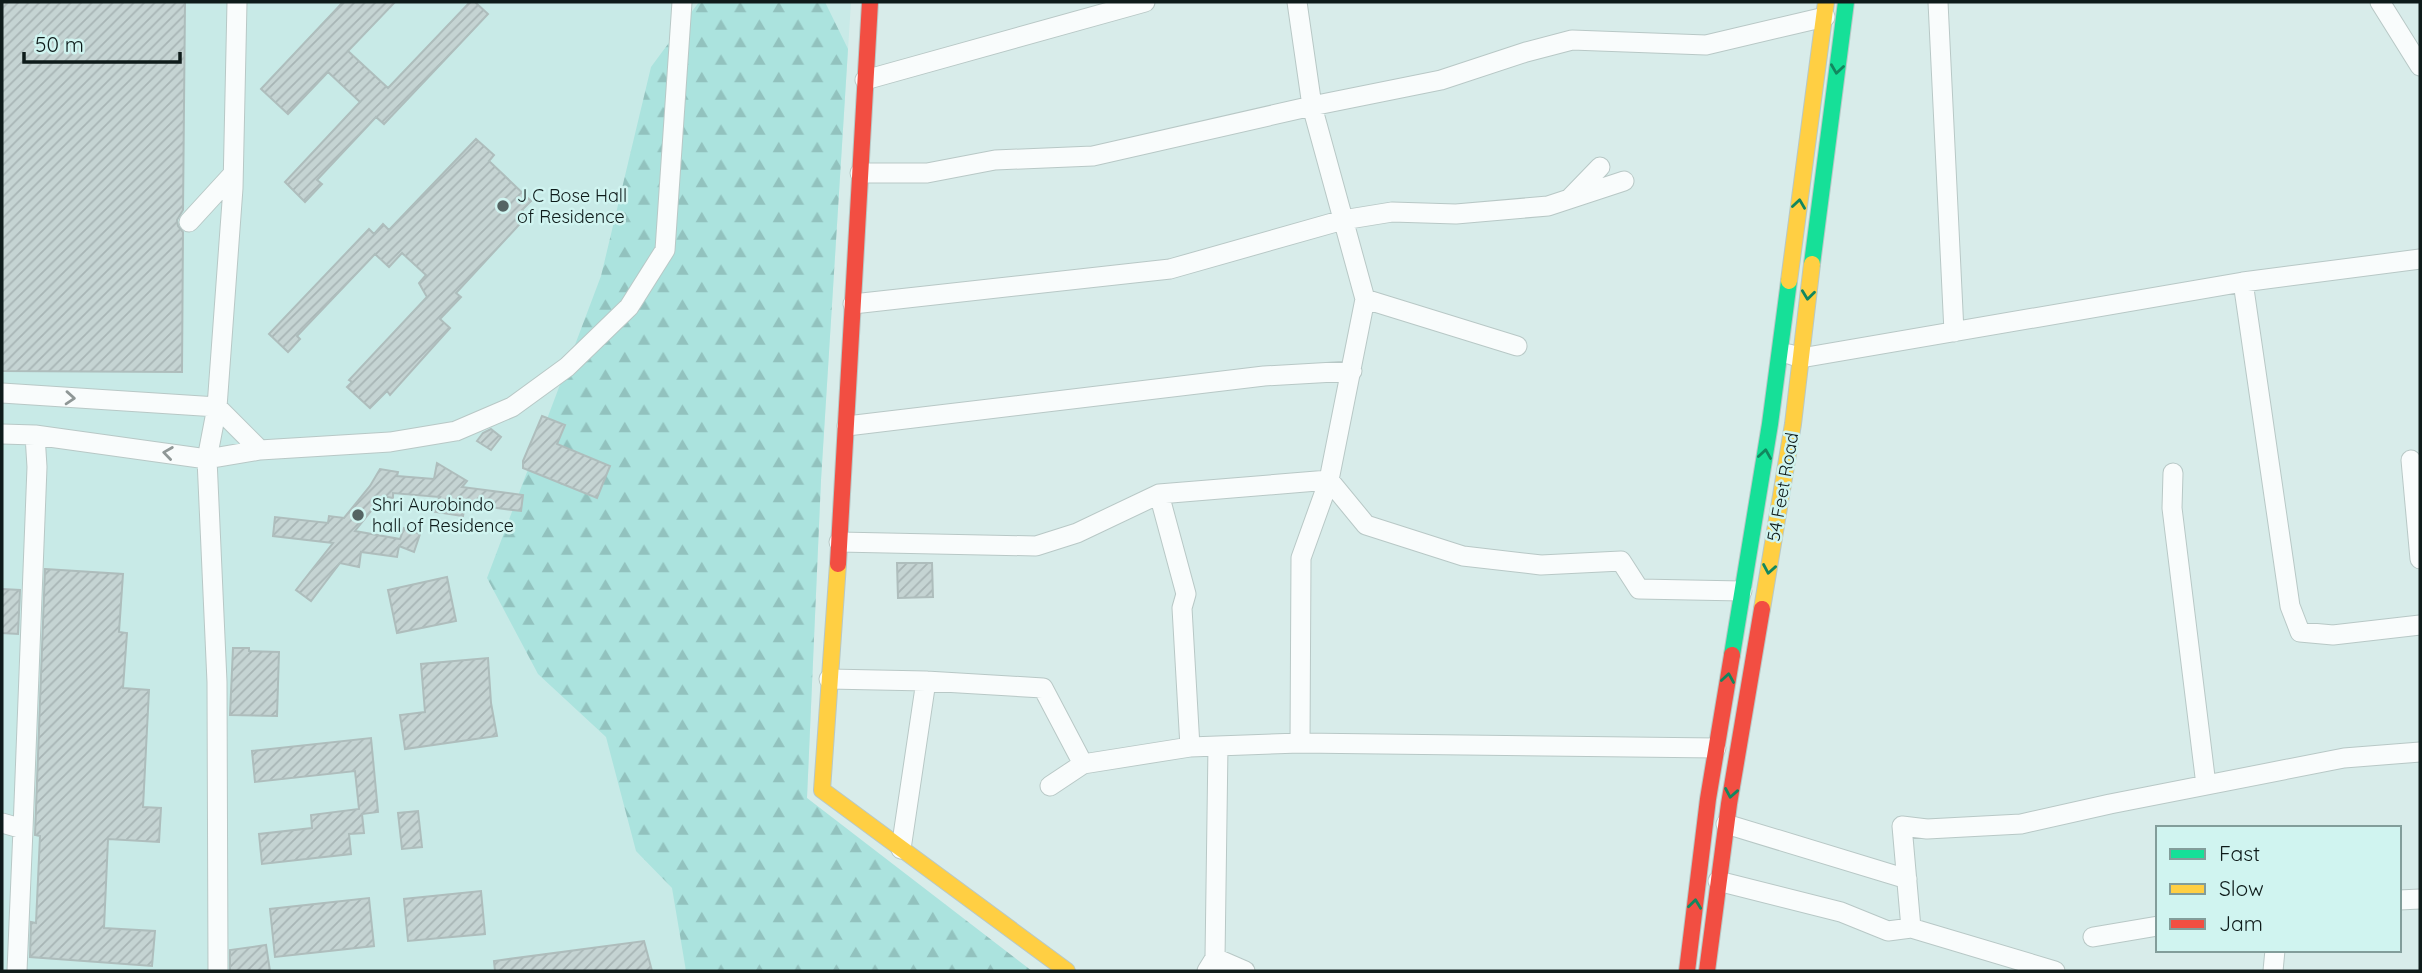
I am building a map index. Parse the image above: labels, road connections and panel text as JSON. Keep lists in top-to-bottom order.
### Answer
{
  "streets": {
    "street": ["54 Feet Road"]
  },
  "places": ["J C Bose Hall of Residence", "Shri Aurobindo hall of Residence"],
  "legend": ["Fast", "Slow", "Jam"],
  "scale_bar": "50 m"
}
